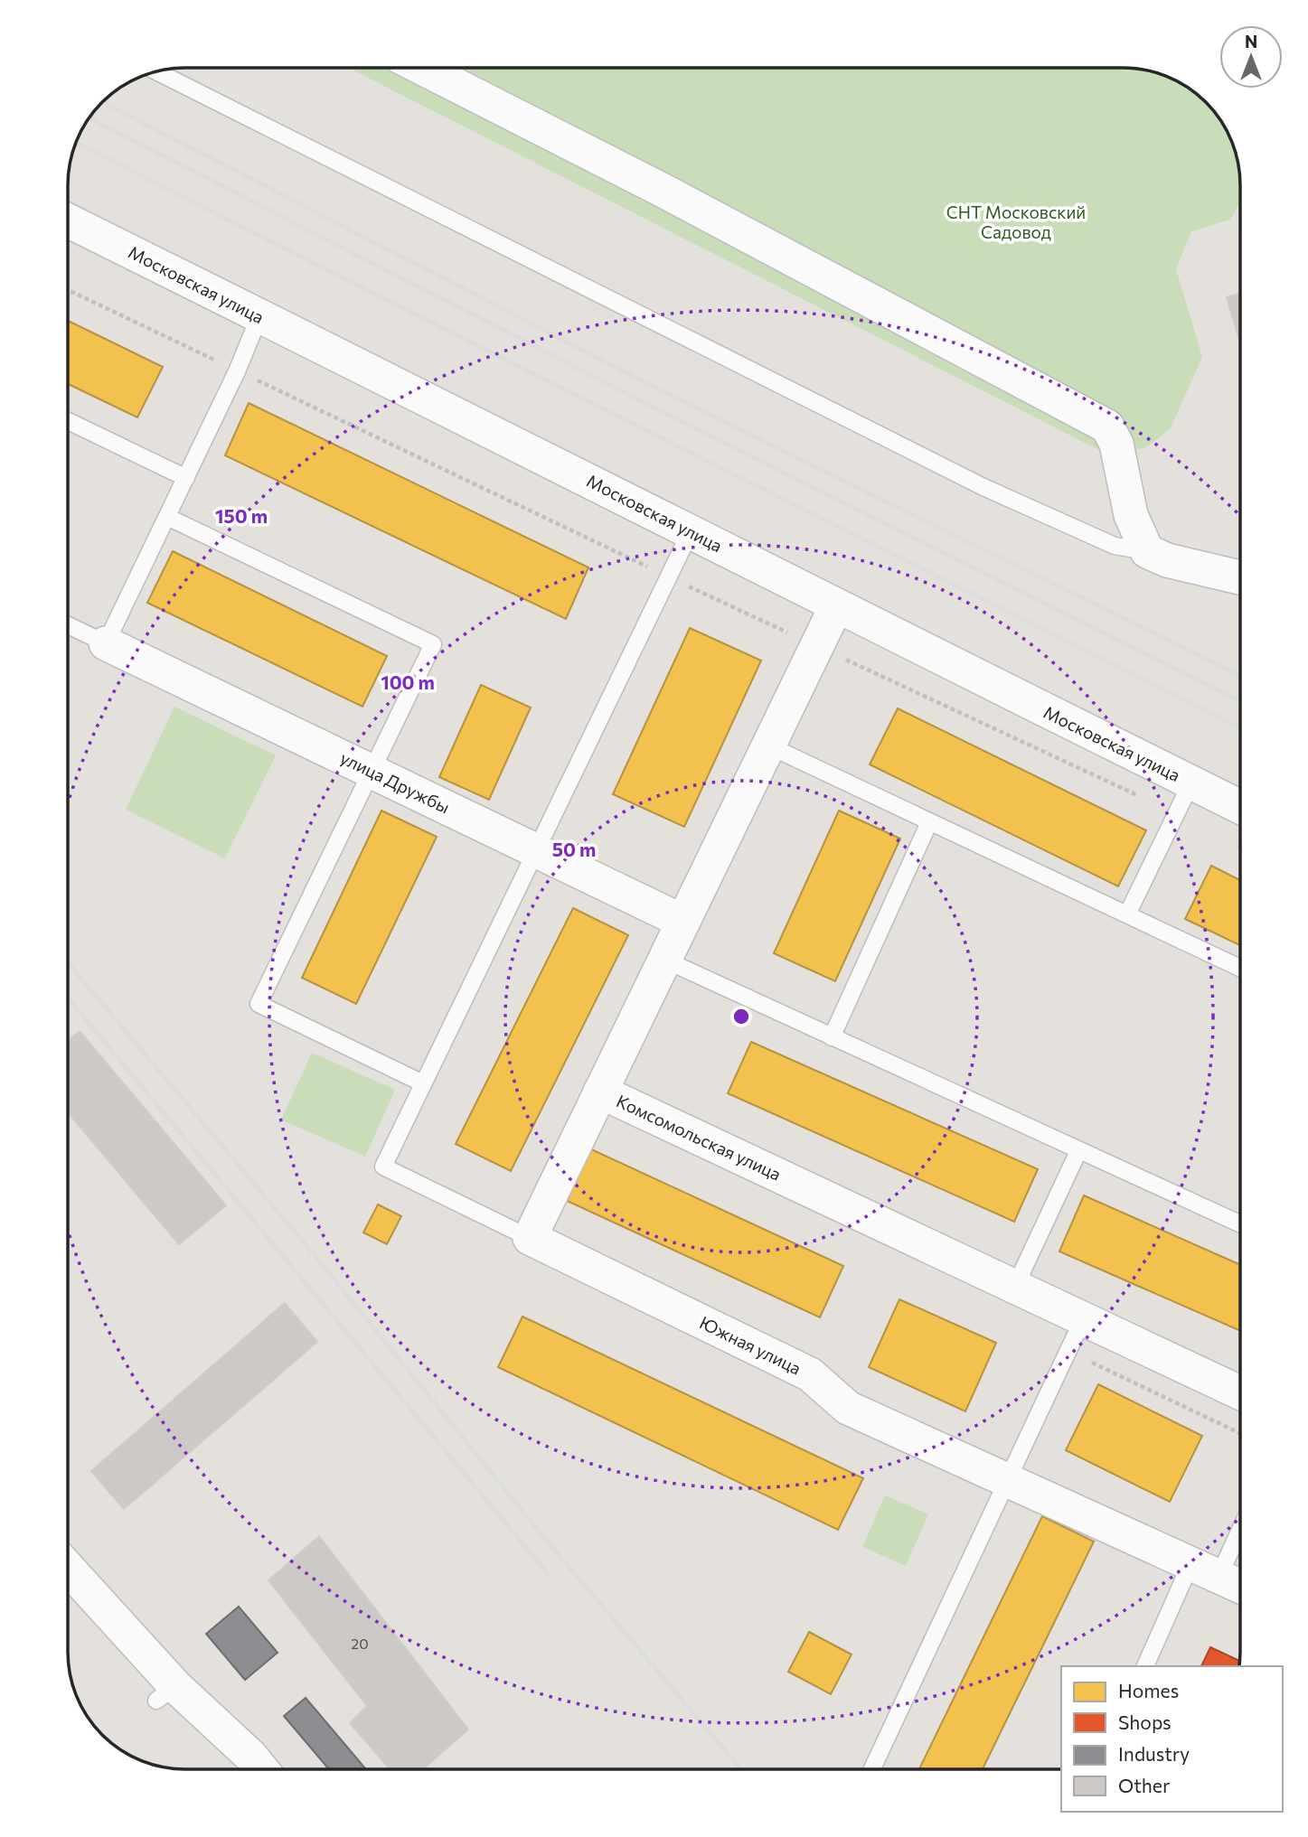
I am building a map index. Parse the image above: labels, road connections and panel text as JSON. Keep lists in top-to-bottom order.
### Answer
{
  "streets": {
    "street": [
      "Московская улица",
      "улица Дружбы",
      "Комсомольская улица",
      "Южная улица"
    ]
  },
  "crossings": [
    ["Московская улица", "Комсомольская улица"],
    ["улица Дружбы", "Комсомольская улица"]
  ],
  "parks": ["СНТ Московский Садовод"],
  "house_numbers": ["20"],
  "legend": [
    "Homes",
    "Shops",
    "Industry",
    "Other"
  ],
  "north": "top",
  "rings": ["150 m", "100 m", "50 m"]
}
